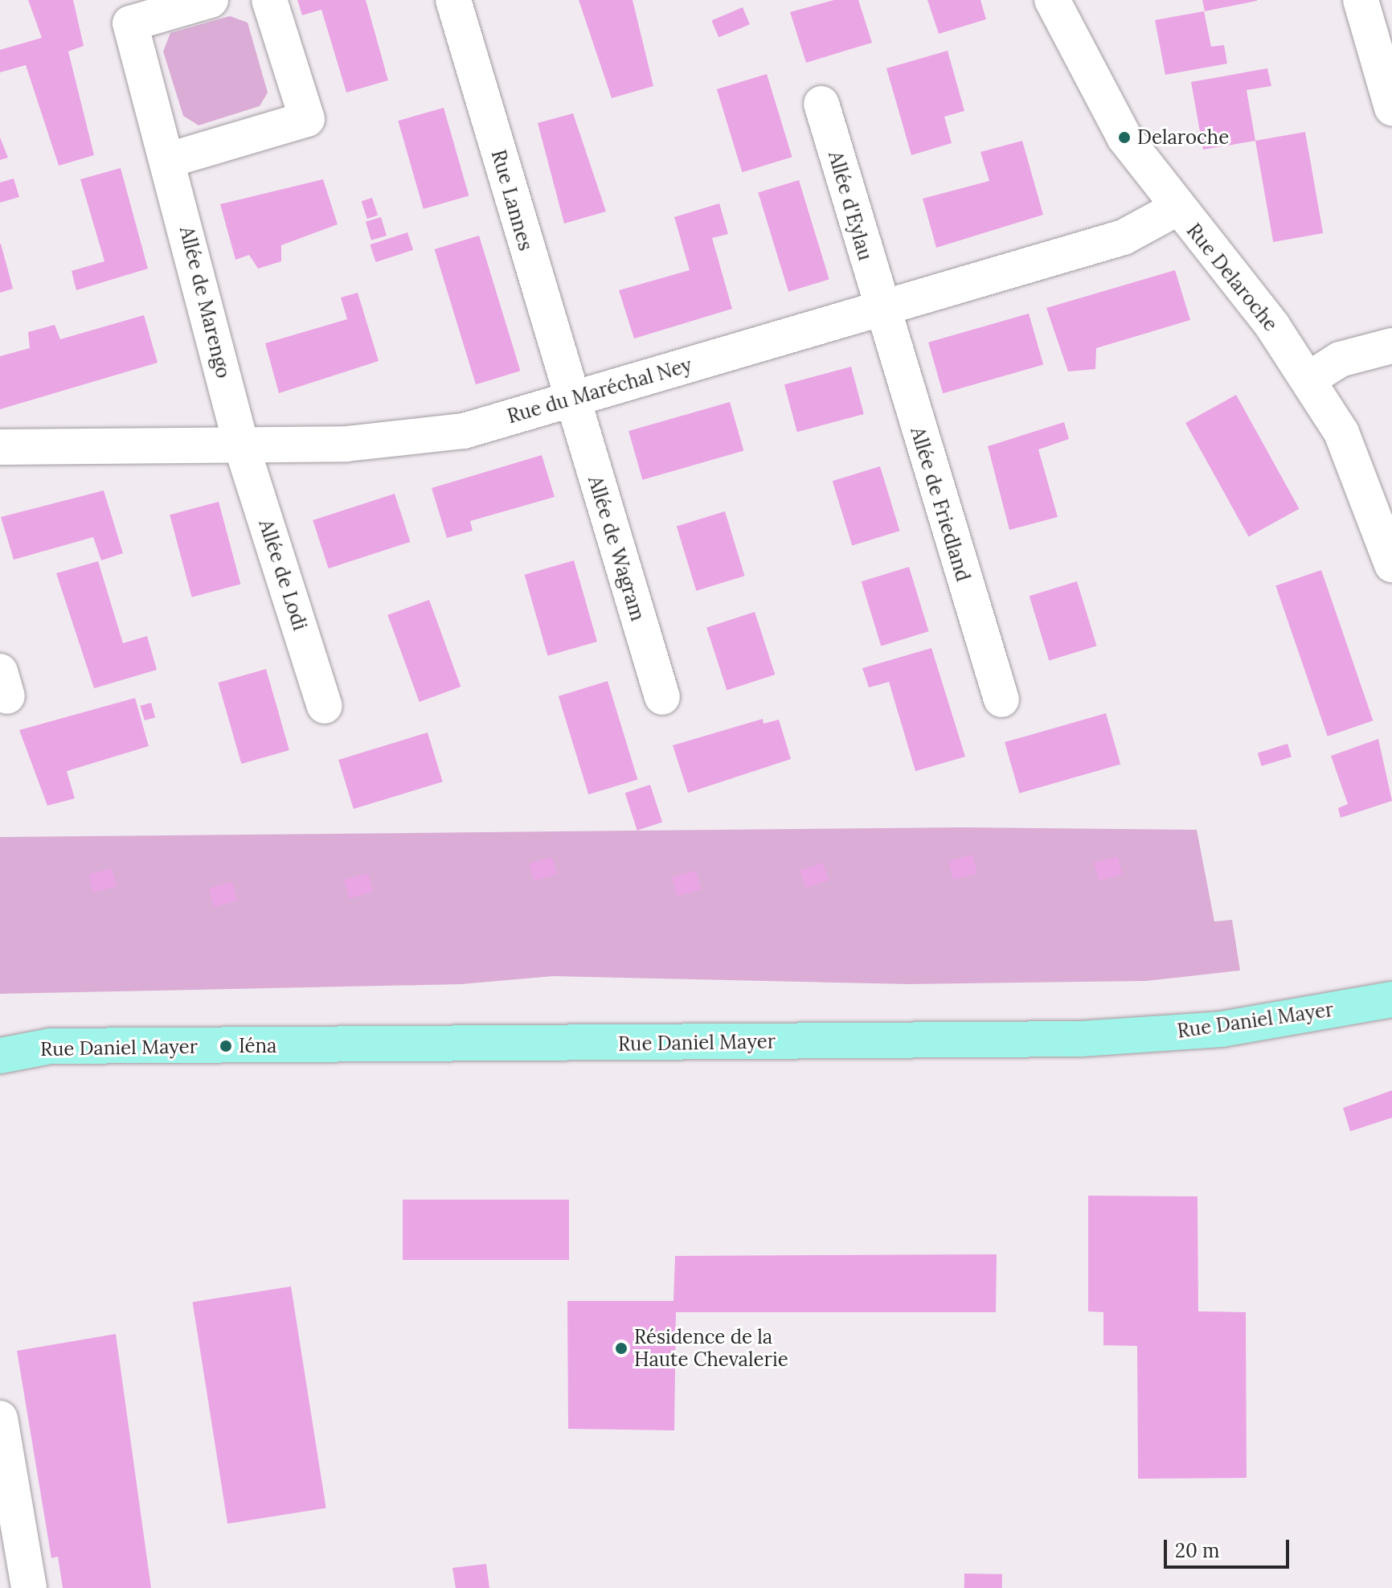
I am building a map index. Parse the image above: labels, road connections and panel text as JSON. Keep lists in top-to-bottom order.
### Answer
{
  "streets": {
    "main road": ["Rue Daniel Mayer"],
    "street": [
      "Rue Lannes",
      "Allée d'Eylau",
      "Rue Delaroche",
      "Allée de Marengo",
      "Rue du Maréchal Ney",
      "Allée de Friedland",
      "Allée de Wagram",
      "Allée de Lodi"
    ]
  },
  "crossings": [
    ["Rue Lannes", "Rue du Maréchal Ney"],
    ["Rue Lannes", "Allée de Wagram"],
    ["Allée d'Eylau", "Rue du Maréchal Ney"],
    ["Allée d'Eylau", "Allée de Friedland"],
    ["Rue Delaroche", "Rue du Maréchal Ney"],
    ["Allée de Marengo", "Rue du Maréchal Ney"],
    ["Allée de Marengo", "Allée de Lodi"],
    ["Rue du Maréchal Ney", "Allée de Friedland"],
    ["Rue du Maréchal Ney", "Allée de Wagram"],
    ["Rue du Maréchal Ney", "Allée de Lodi"]
  ],
  "places": ["Delaroche", "Iéna", "Résidence de la Haute Chevalerie"],
  "scale_bar": "20 m"
}
